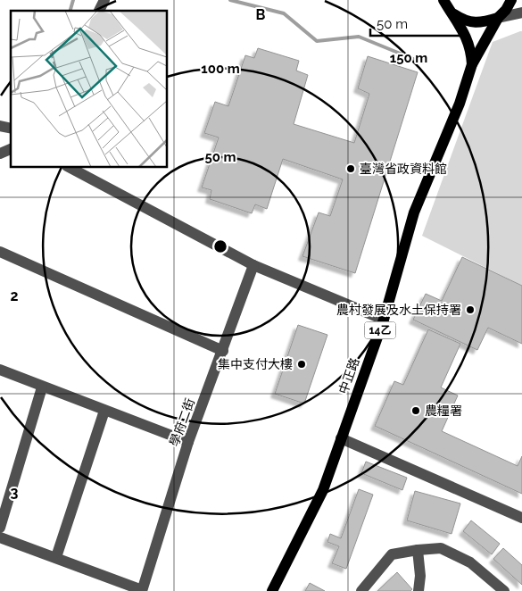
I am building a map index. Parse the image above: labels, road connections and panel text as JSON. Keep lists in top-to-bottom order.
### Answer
{
  "streets": {
    "main road": ["14乙", "中正路"],
    "street": ["學府二街"]
  },
  "crossings": [
    ["14乙", "中正路"]
  ],
  "places": [
    "臺灣省政資料館",
    "農村發展及水土保持署",
    "集中支付大樓",
    "農糧署"
  ],
  "scale_bar": "50 m",
  "grid": {
    "columns": ["B"],
    "rows": ["2", "3"]
  },
  "rings": ["150 m", "100 m", "50 m"]
}
